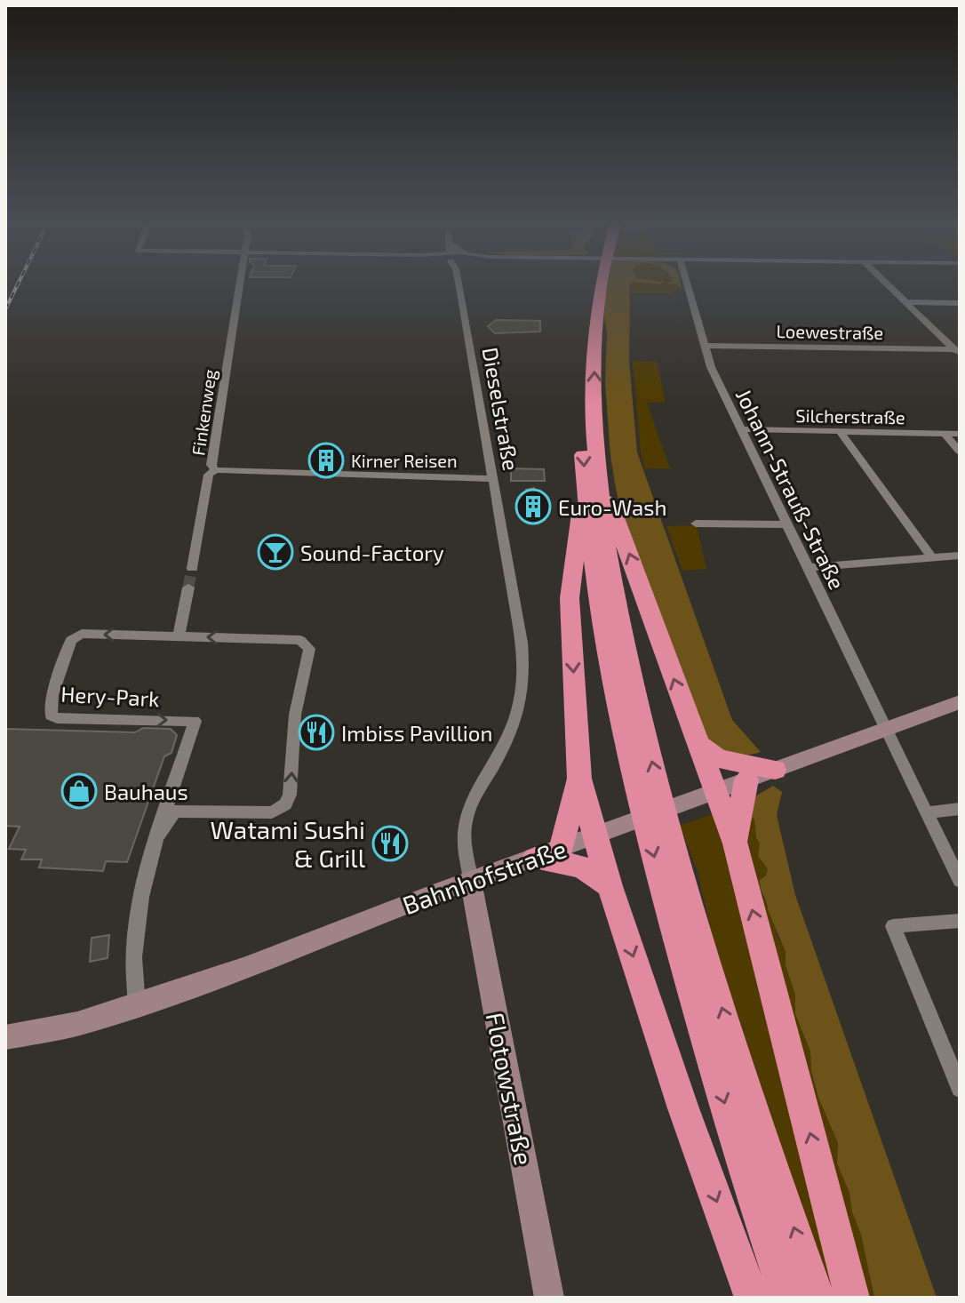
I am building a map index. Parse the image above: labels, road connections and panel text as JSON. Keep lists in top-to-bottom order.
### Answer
{
  "streets": {
    "main road": ["Bahnhofstraße", "Flotowstraße"],
    "street": [
      "Loewestraße",
      "Dieselstraße",
      "Finkenweg",
      "Silcherstraße",
      "Johann-Strauß-Straße",
      "Hery-Park"
    ]
  },
  "crossings": [
    ["Loewestraße", "Johann-Strauß-Straße"],
    ["Dieselstraße", "Finkenweg"],
    ["Dieselstraße", "Bahnhofstraße"],
    ["Dieselstraße", "Flotowstraße"],
    ["Silcherstraße", "Johann-Strauß-Straße"],
    ["Johann-Strauß-Straße", "Bahnhofstraße"],
    ["Hery-Park", "Bahnhofstraße"],
    ["Bahnhofstraße", "Flotowstraße"]
  ],
  "places": {
    "building": ["Kirner Reisen", "Euro-Wash"],
    "bar": ["Sound-Factory"],
    "restaurant": ["Imbiss Pavillion", "Watami Sushi & Grill"],
    "shop": ["Bauhaus"]
  }
}
